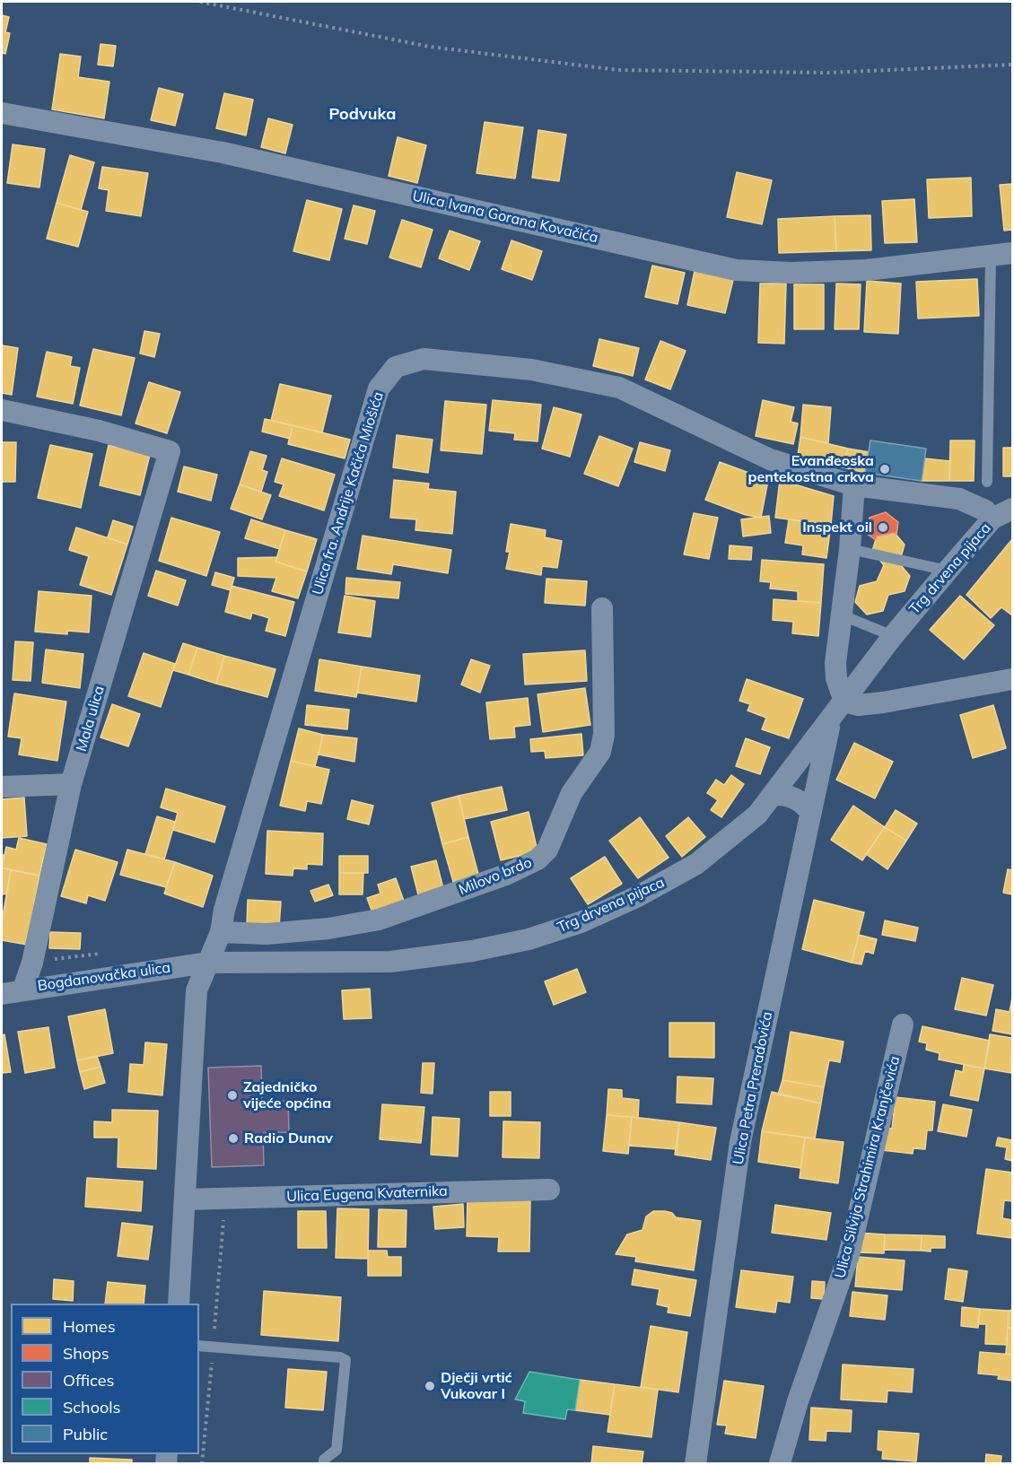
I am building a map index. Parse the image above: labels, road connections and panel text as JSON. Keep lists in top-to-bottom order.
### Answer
{
  "streets": {
    "street": [
      "Ulica Ivana Gorana Kovačića",
      "Ulica fra. Andrije Kačića Miošića",
      "Trg drvena pijaca",
      "Mala ulica",
      "Milovo brdo",
      "Bogdanovačka ulica",
      "Ulica Petra Preradovića",
      "Ulica Silvija Strahimira Kranjčevića",
      "Ulica Eugena Kvaternika"
    ]
  },
  "crossings": [
    ["Ulica fra. Andrije Kačića Miošića", "Trg drvena pijaca"],
    ["Ulica fra. Andrije Kačića Miošića", "Milovo brdo"],
    ["Trg drvena pijaca", "Bogdanovačka ulica"],
    ["Trg drvena pijaca", "Ulica Petra Preradovića"],
    ["Mala ulica", "Bogdanovačka ulica"]
  ],
  "districts": ["Podvuka"],
  "places": [
    "Evanđeoska pentekostna crkva",
    "Inspekt oil",
    "Zajedničko vijeće općina",
    "Radio Dunav",
    "Dječji vrtić Vukovar I"
  ],
  "legend": [
    "Homes",
    "Shops",
    "Offices",
    "Schools",
    "Public"
  ]
}
